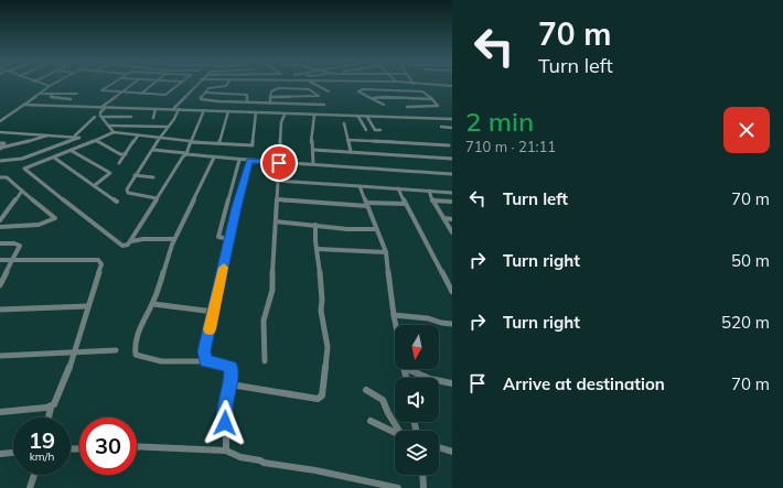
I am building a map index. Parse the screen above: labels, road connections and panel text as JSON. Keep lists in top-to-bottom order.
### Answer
{
  "north": "bottom",
  "page": {
    "turn": ["70 m", "Turn left"],
    "heading": ["2 min", "710 m · 21:11"],
    "list": [
      {
        "name": "Turn left",
        "value": "70 m"
      },
      {
        "name": "Turn right",
        "value": "50 m"
      },
      {
        "name": "Turn right",
        "value": "520 m"
      },
      {
        "name": "Arrive at destination",
        "value": "70 m"
      }
    ],
    "speed": "19 km/h",
    "limit": "30"
  }
}
